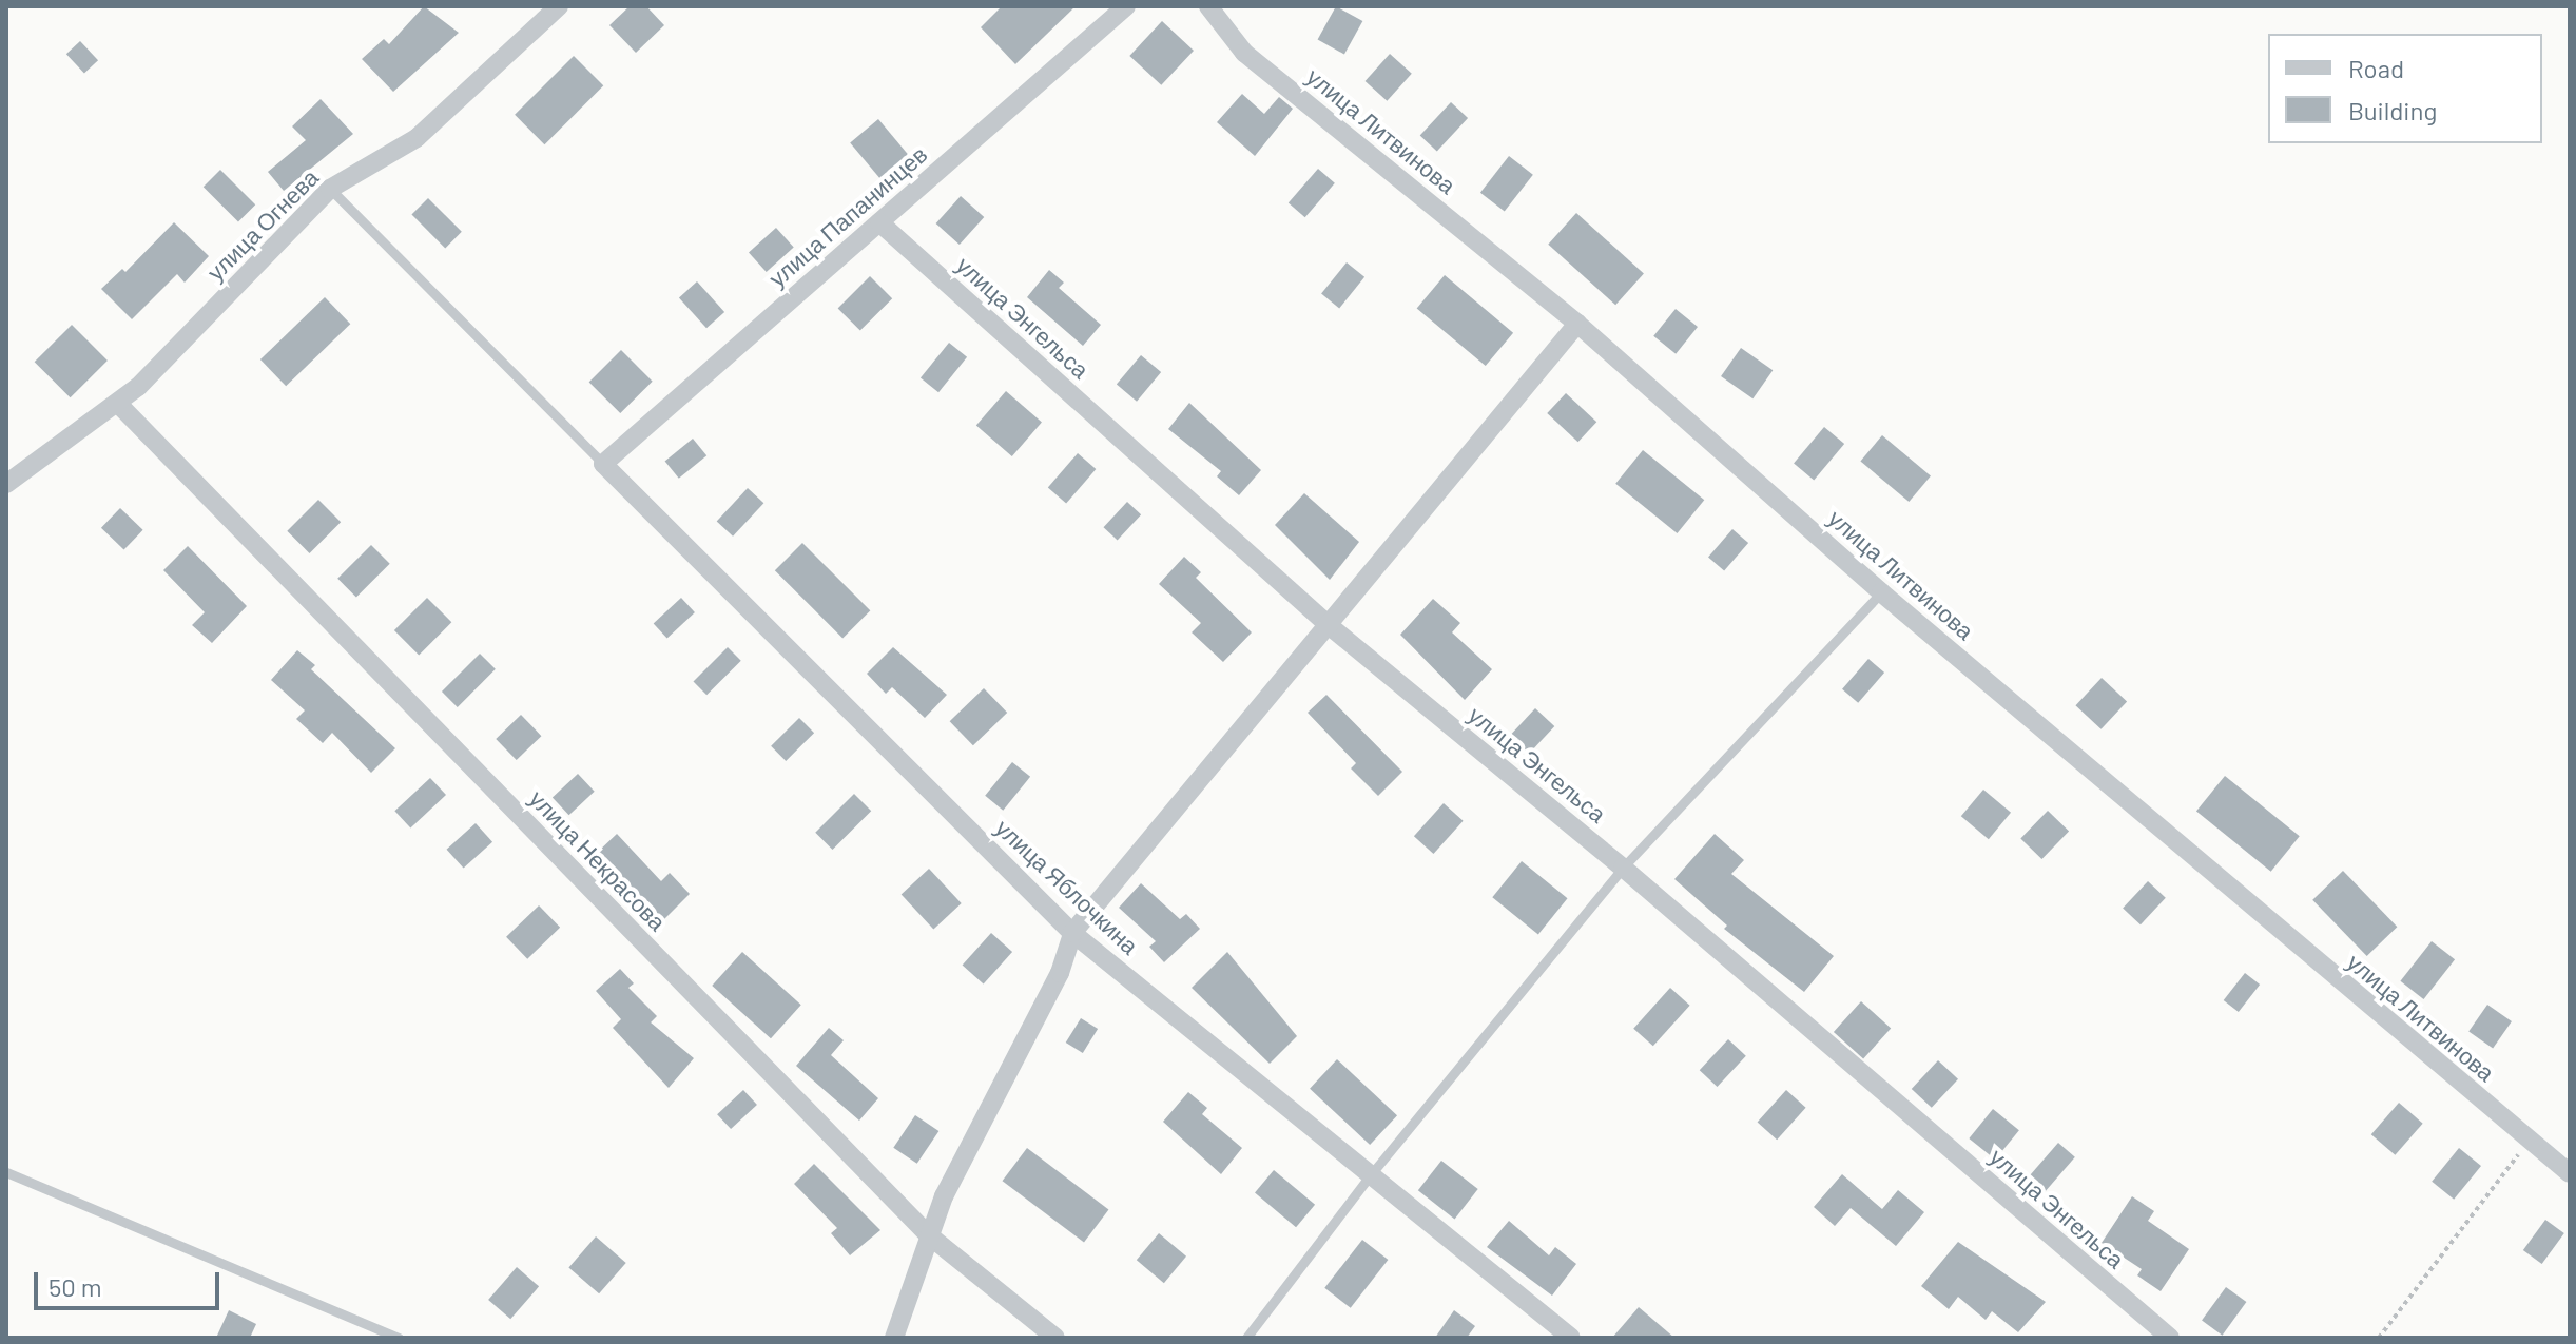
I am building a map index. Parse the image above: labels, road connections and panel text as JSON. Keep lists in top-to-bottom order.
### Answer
{
  "streets": {
    "street": [
      "улица Литвинова",
      "улица Папанинцев",
      "улица Огнева",
      "улица Энгельса",
      "улица Некрасова",
      "улица Яблочкина"
    ]
  },
  "crossings": [
    ["улица Папанинцев", "улица Энгельса"],
    ["улица Папанинцев", "улица Яблочкина"],
    ["улица Огнева", "улица Некрасова"]
  ],
  "legend": ["Road", "Building"],
  "scale_bar": "50 m"
}
